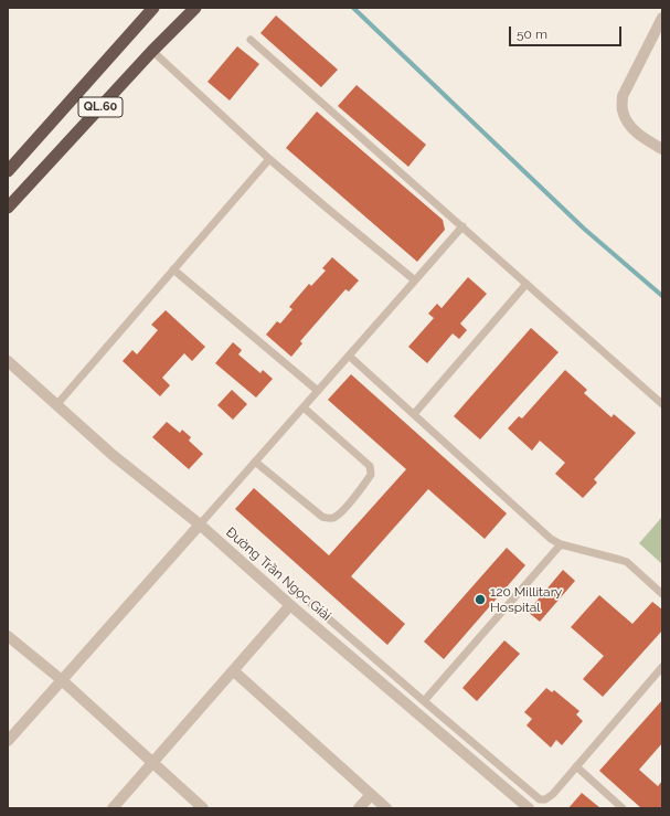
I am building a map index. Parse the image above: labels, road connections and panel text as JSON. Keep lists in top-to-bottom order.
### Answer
{
  "streets": {
    "highway": ["QL.60"],
    "street": ["Đường Trần Ngọc Giải"]
  },
  "places": ["120 Millitary Hospital"],
  "scale_bar": "50 m"
}
